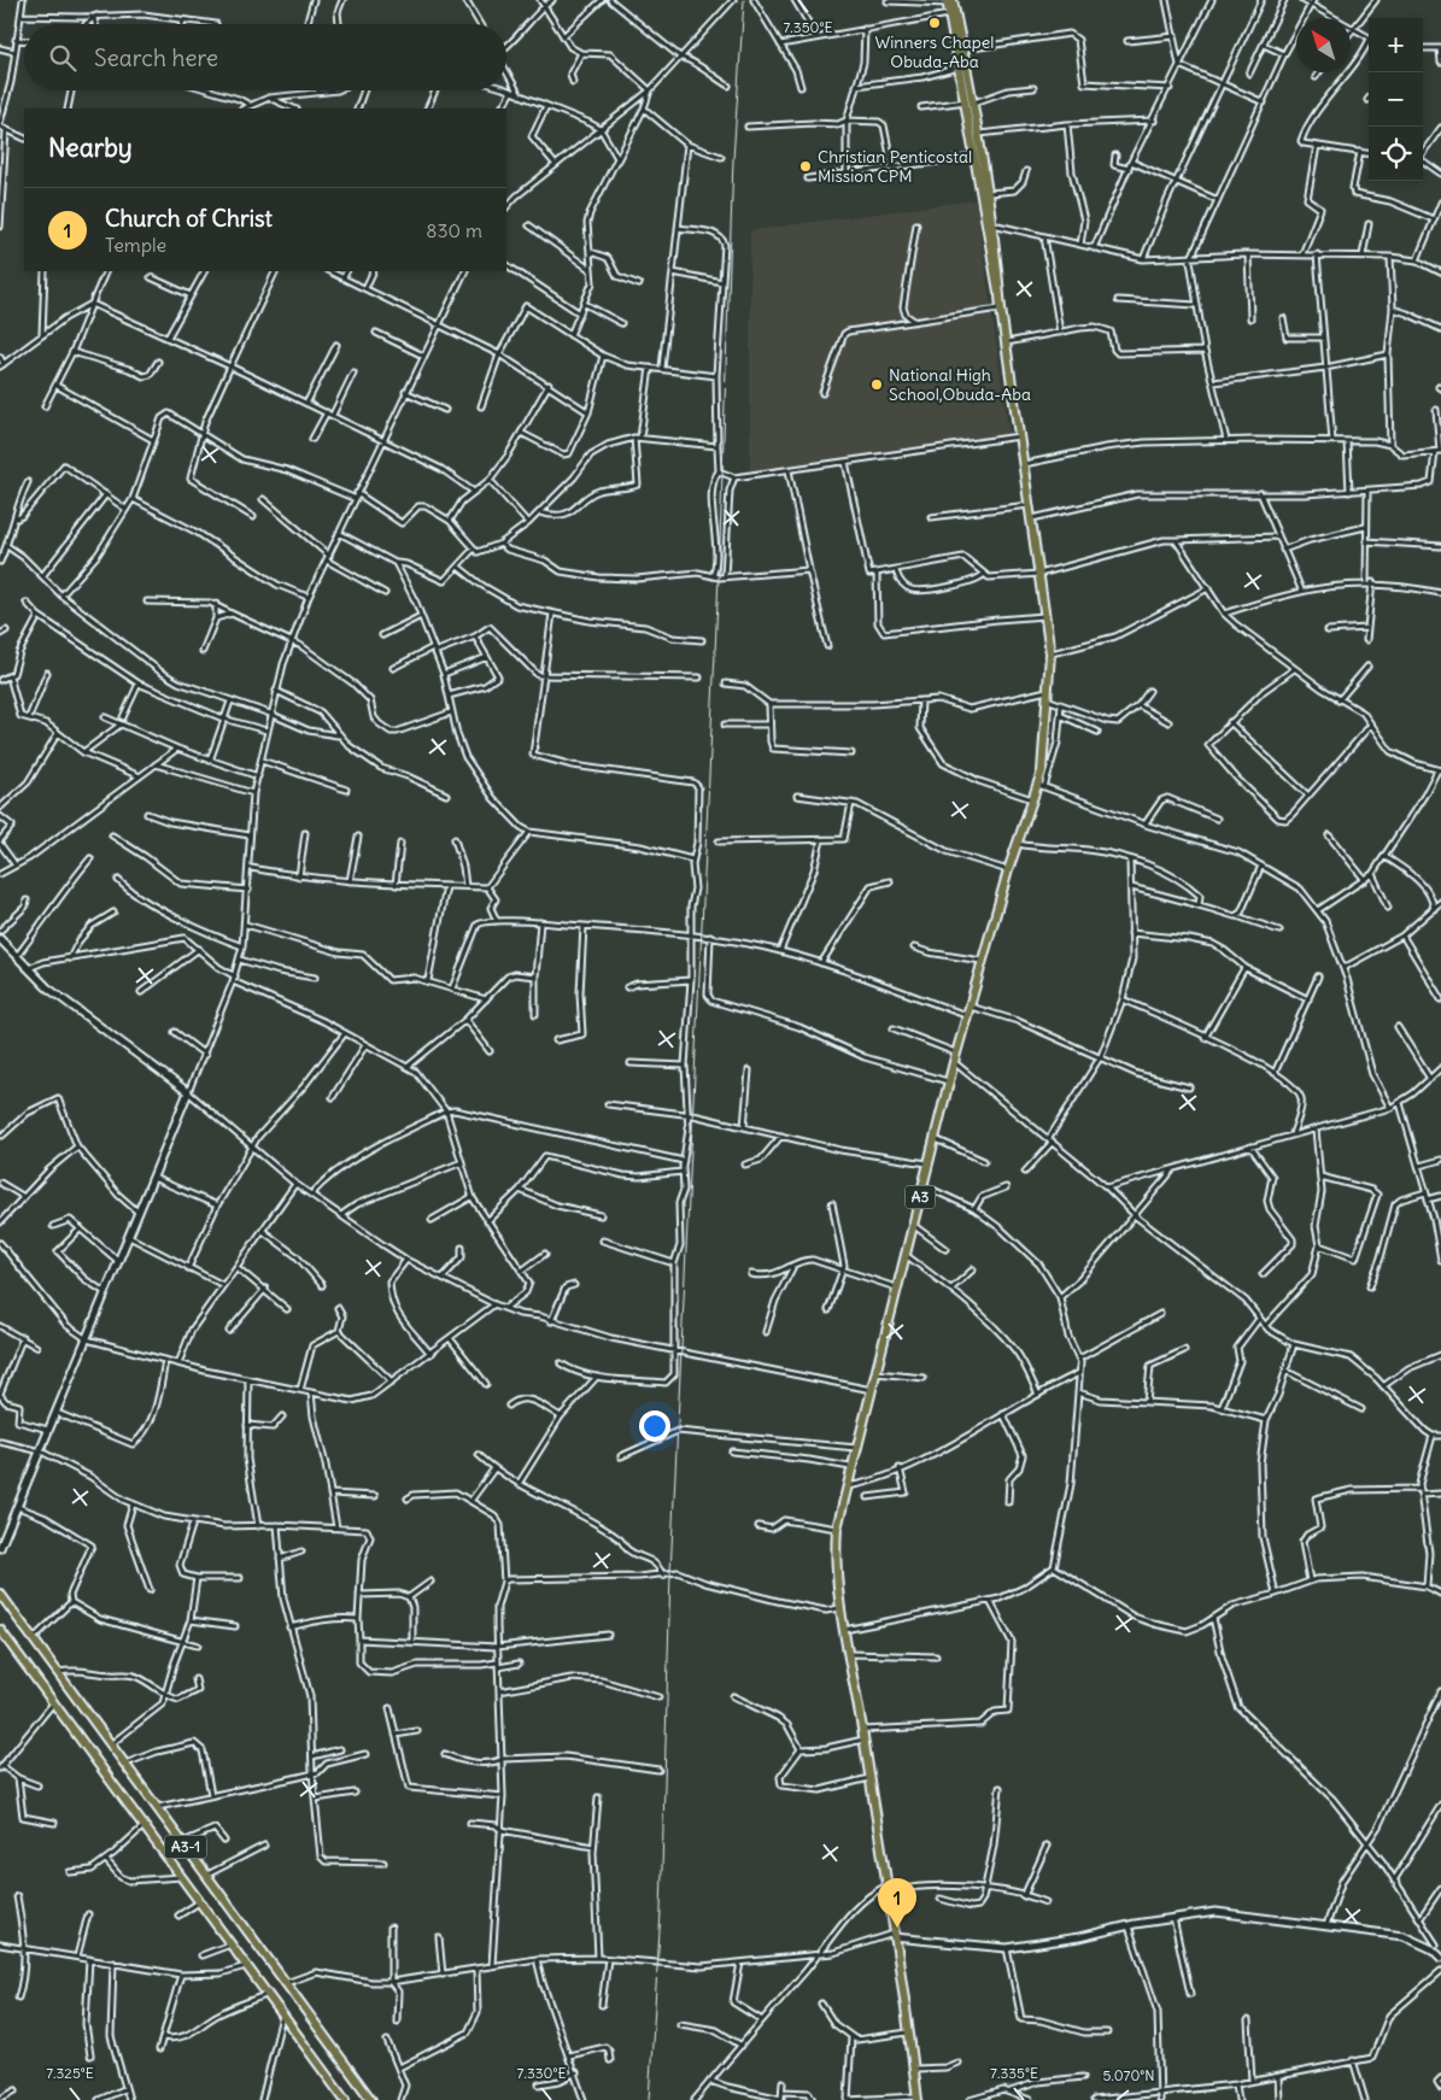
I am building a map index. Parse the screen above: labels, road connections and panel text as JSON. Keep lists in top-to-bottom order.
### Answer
{
  "streets": {
    "highway": ["A3", "A3-1"]
  },
  "places": ["Winners Chapel Obuda-Aba", "Christian Penticostal Mission CPM", "National High School,Obuda-Aba"],
  "north": "top left",
  "page": {
    "map_buttons": ["+", "−"],
    "search": "Search here",
    "heading": "Nearby",
    "list": [
      {
        "mark": "1",
        "name": "Church of Christ",
        "note": "Temple",
        "value": "830 m"
      }
    ],
    "pins": "1"
  },
  "coordinates": [
    "7.350°E",
    "7.325°E",
    "7.330°E",
    "7.335°E",
    "5.070°N"
  ]
}
